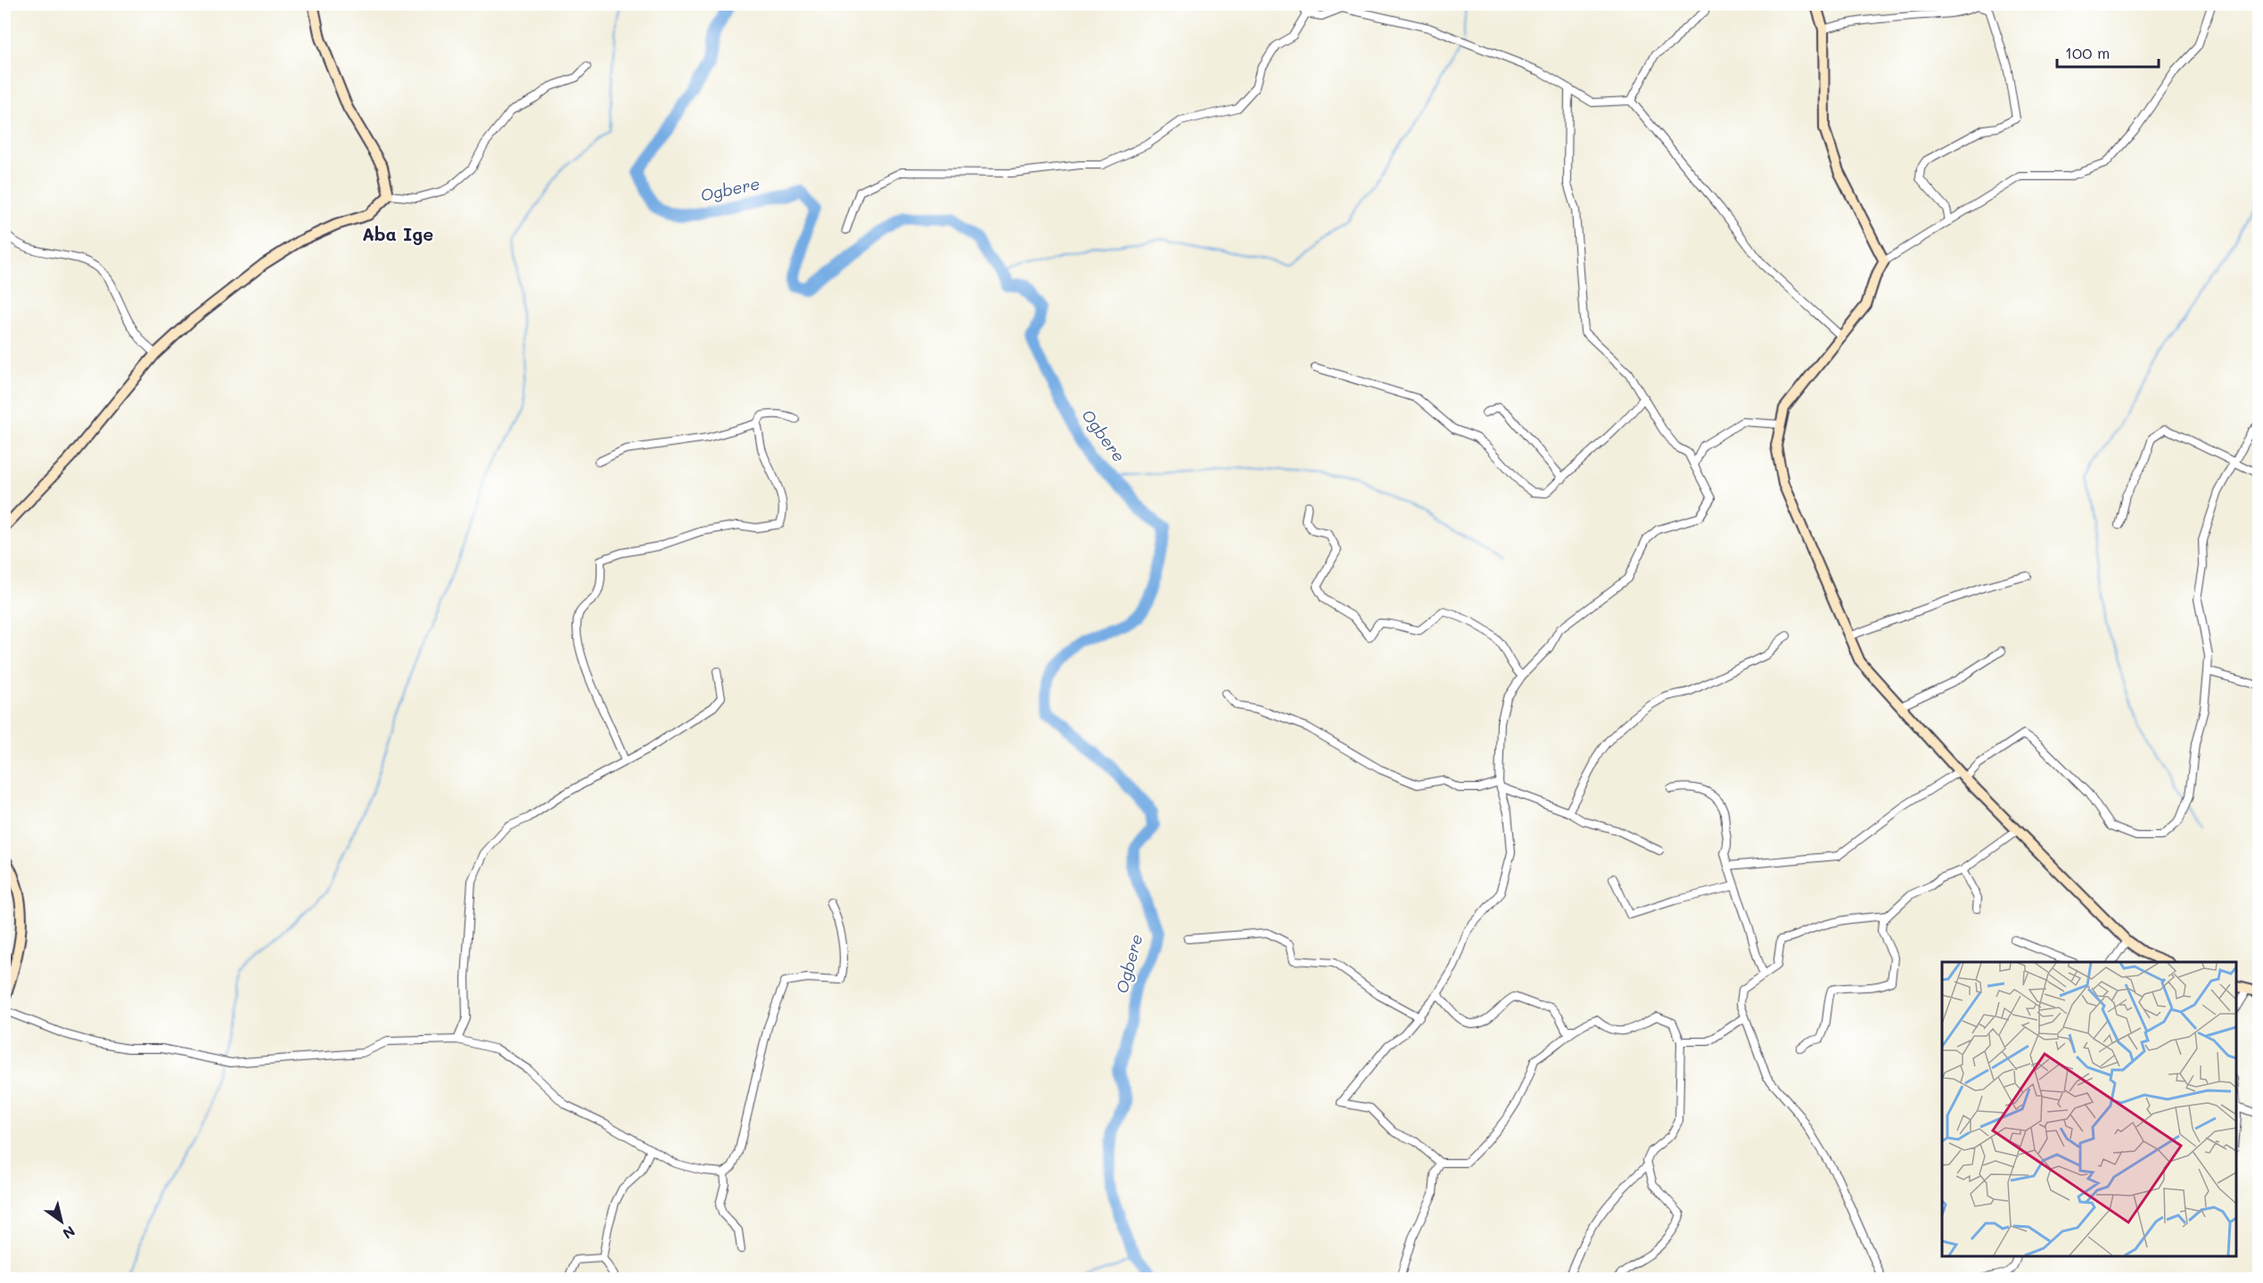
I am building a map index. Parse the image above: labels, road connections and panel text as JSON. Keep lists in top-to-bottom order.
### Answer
{
  "districts": ["Aba Ige"],
  "water": ["Ogbere"],
  "scale_bar": "100 m",
  "north": "bottom right"
}
